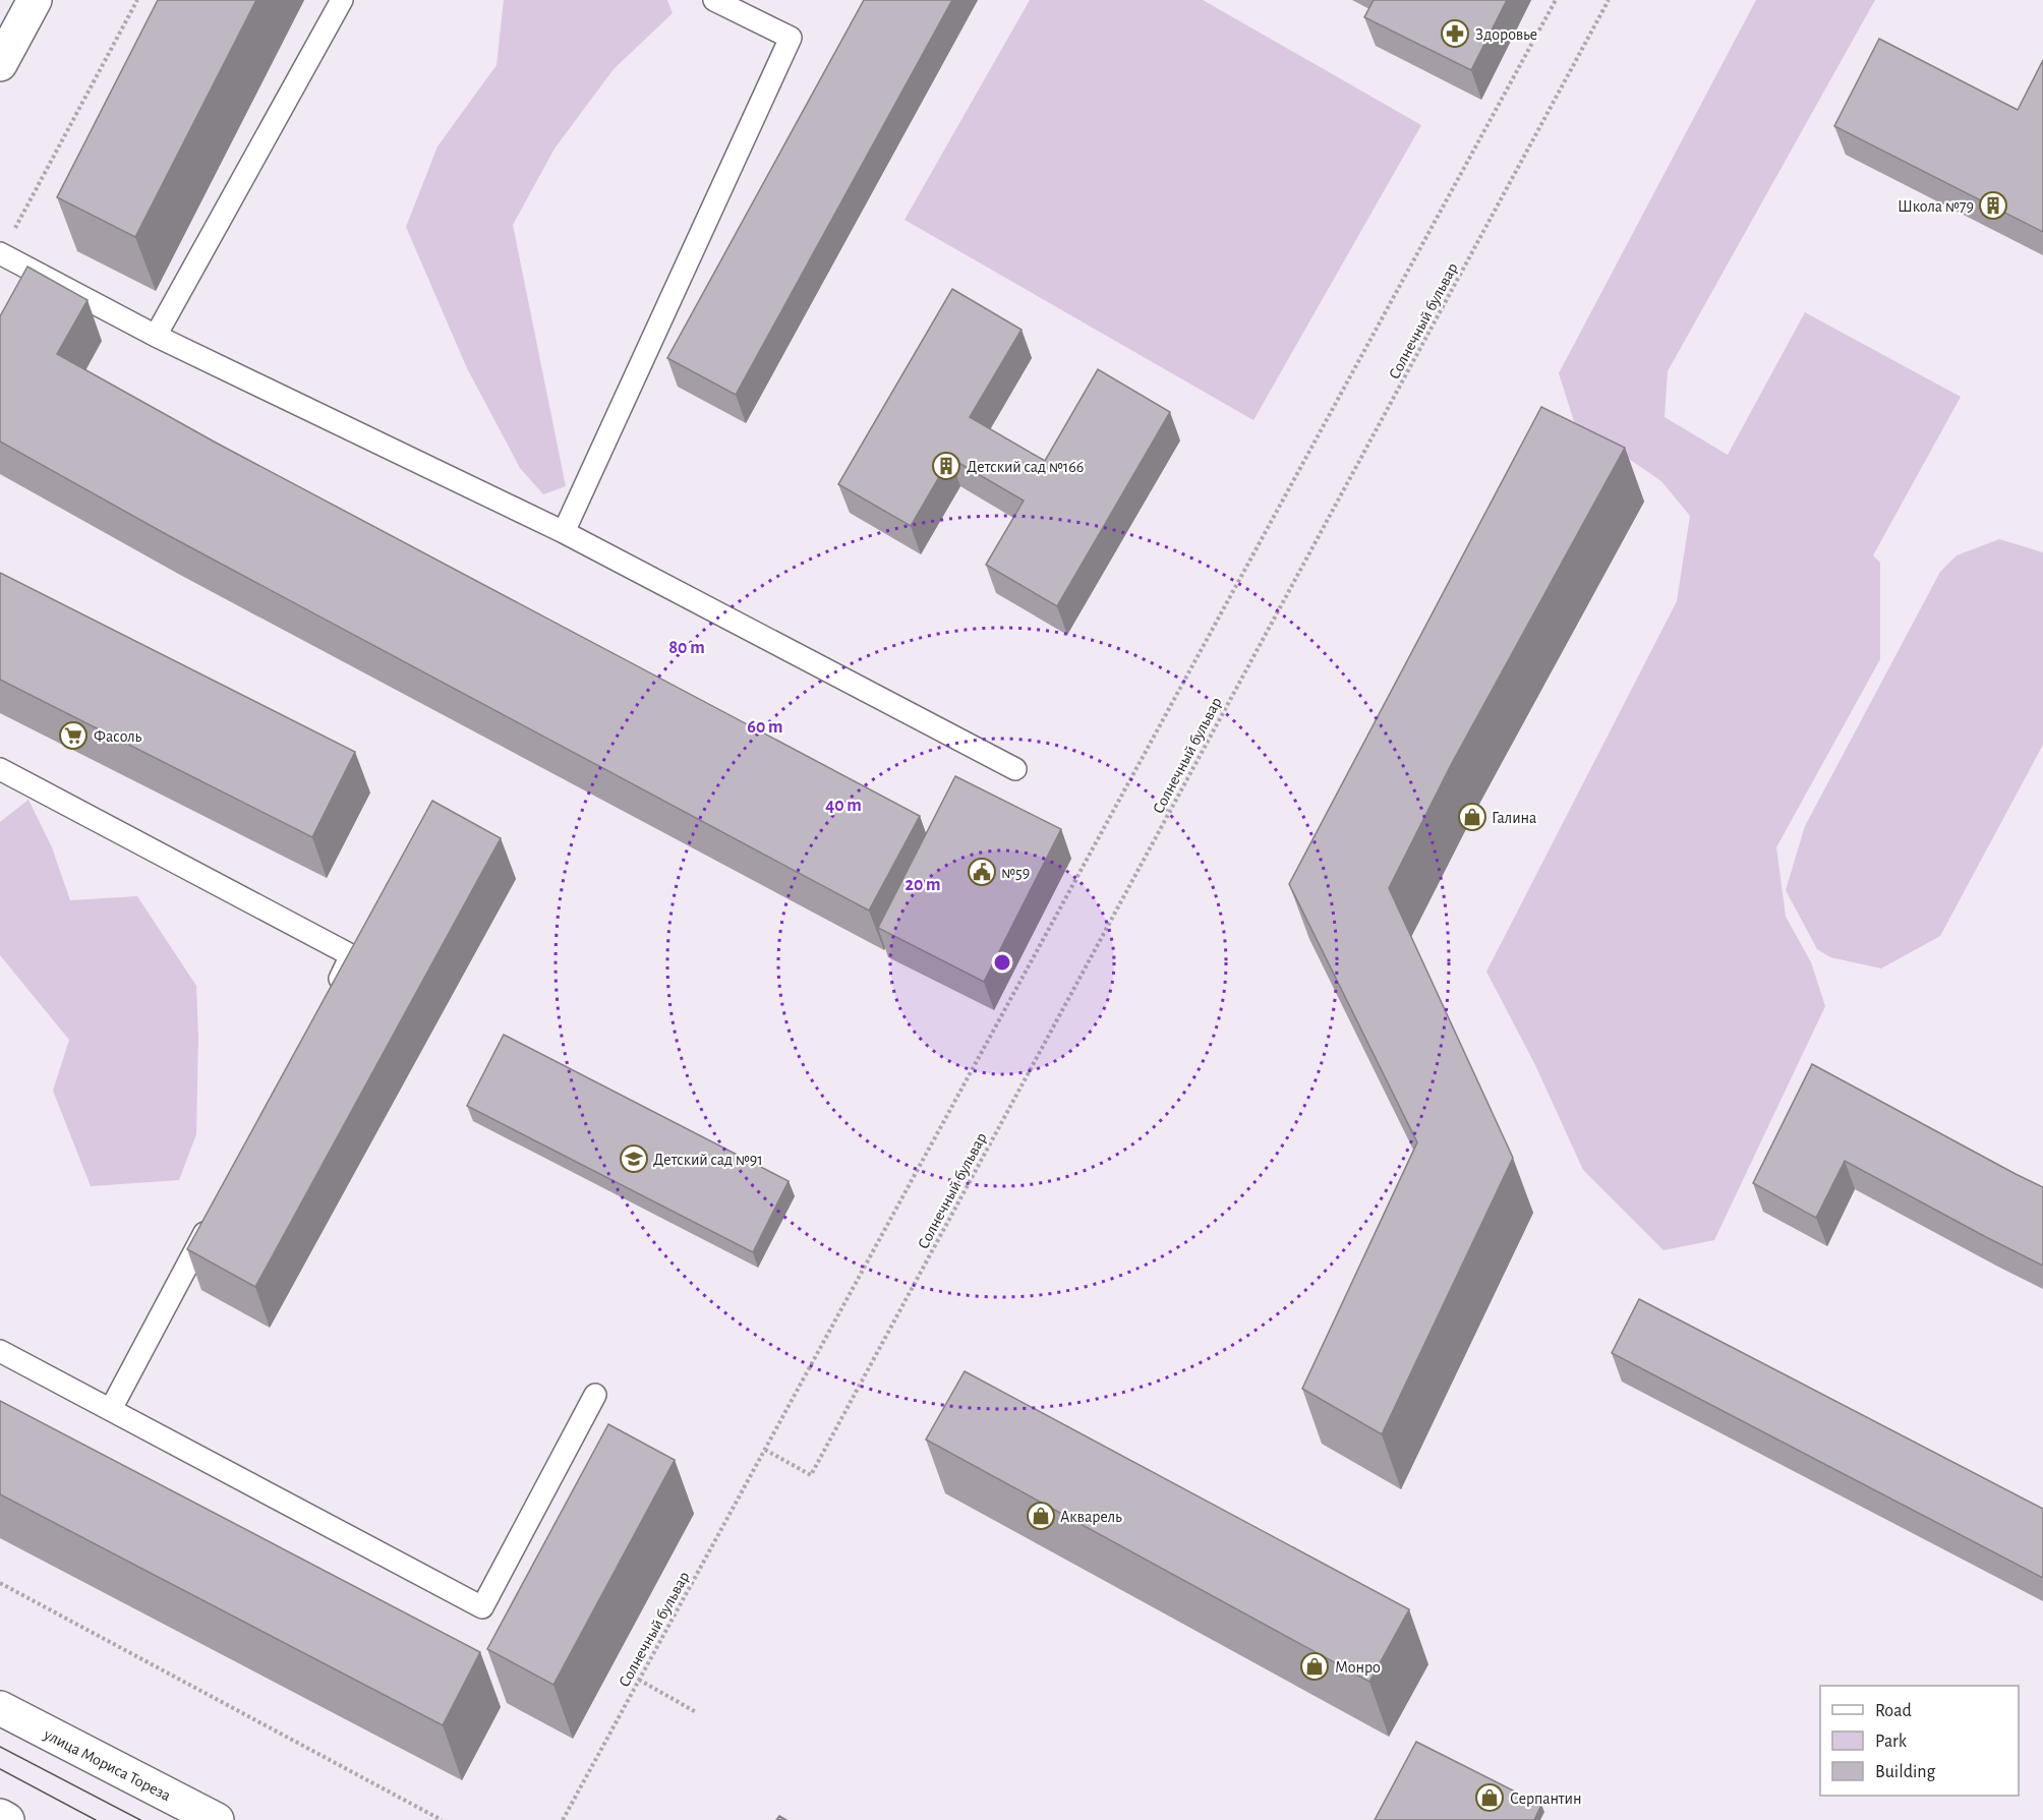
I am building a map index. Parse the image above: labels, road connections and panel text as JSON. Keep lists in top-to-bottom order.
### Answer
{
  "streets": {
    "street": ["улица Мориса Тореза"],
    "path": ["Солнечный бульвар"]
  },
  "places": {
    "pharmacy": ["Здоровье"],
    "building": ["Школа №79", "Детский сад №166"],
    "supermarket": ["Фасоль"],
    "shop": [
      "Галина",
      "Акварель",
      "Монро",
      "Серпантин"
    ],
    "public building": ["№59"],
    "school or university": ["Детский сад №91"]
  },
  "legend": ["Road", "Park", "Building"],
  "rings": [
    "80 m",
    "60 m",
    "40 m",
    "20 m"
  ]
}
